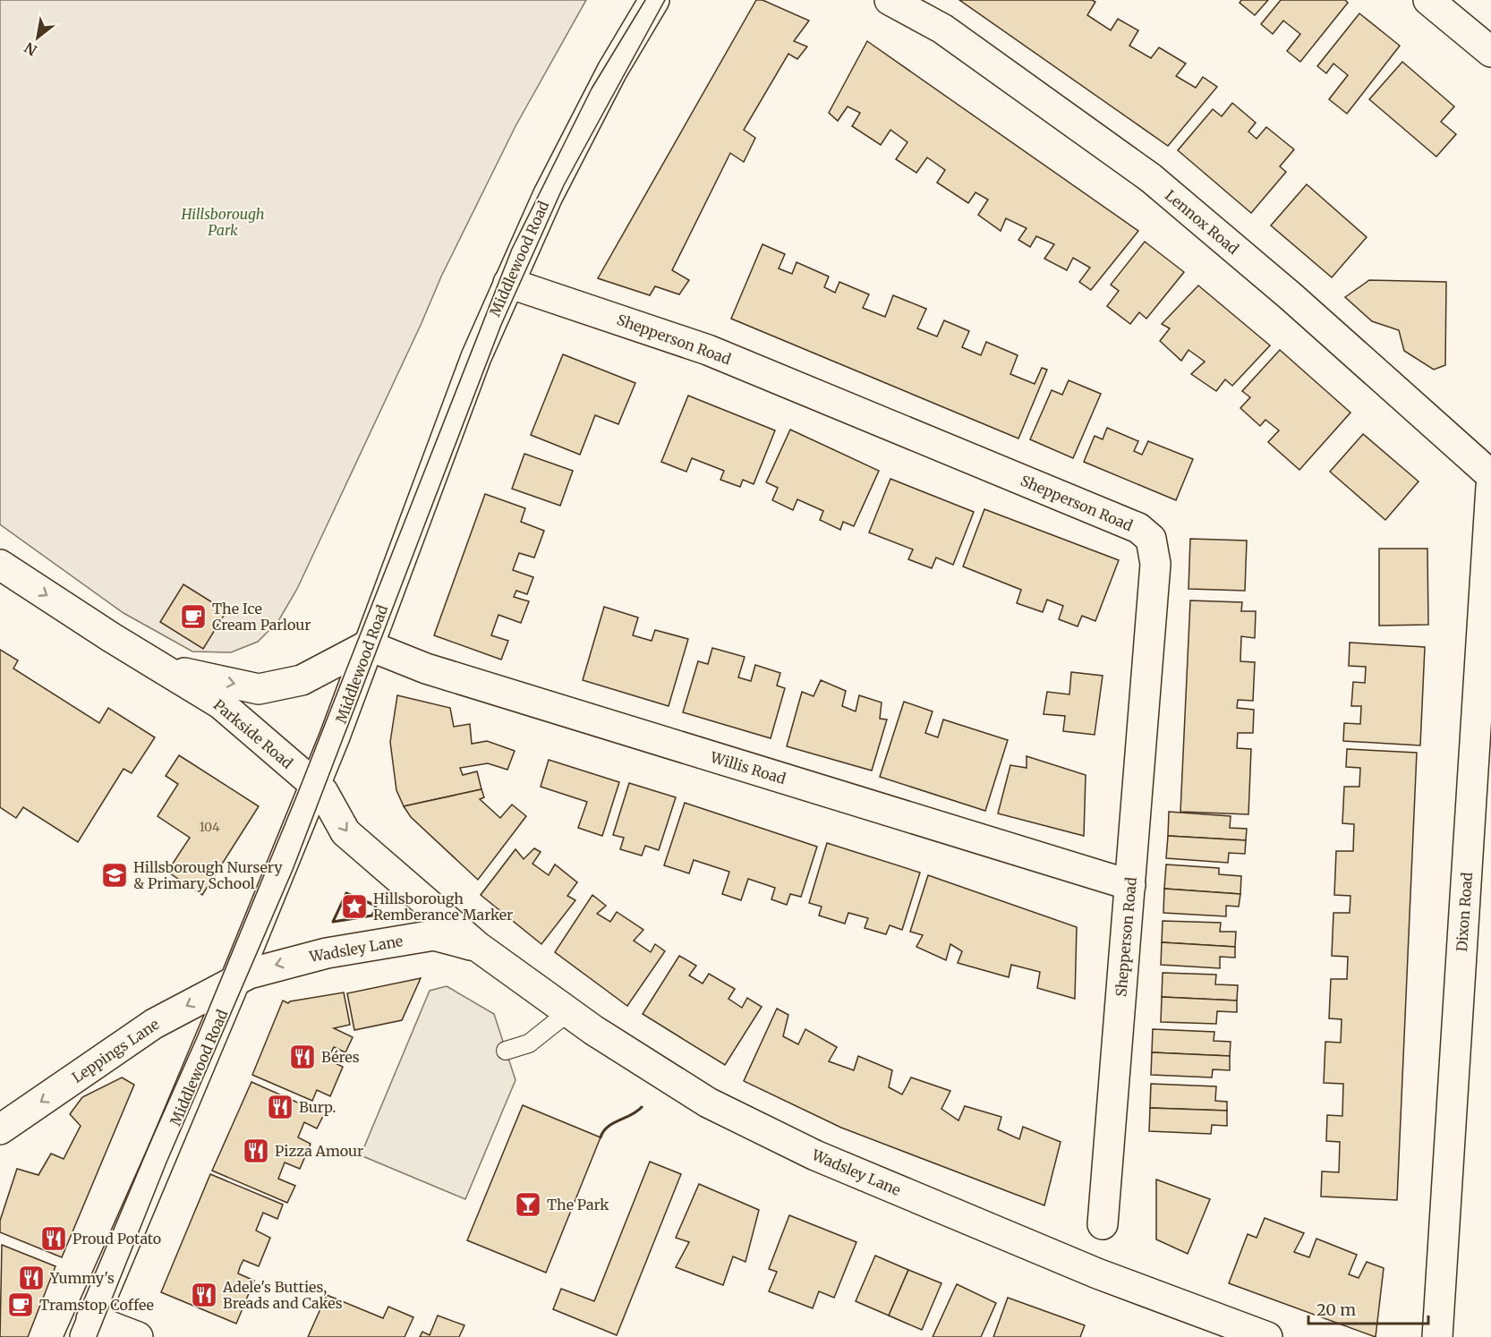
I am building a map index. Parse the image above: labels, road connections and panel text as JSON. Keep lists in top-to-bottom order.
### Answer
{
  "streets": {
    "street": [
      "Lennox Road",
      "Middlewood Road",
      "Shepperson Road",
      "Parkside Road",
      "Willis Road",
      "Dixon Road",
      "Wadsley Lane",
      "Leppings Lane"
    ]
  },
  "crossings": [
    ["Middlewood Road", "Shepperson Road"],
    ["Middlewood Road", "Parkside Road"],
    ["Middlewood Road", "Willis Road"],
    ["Middlewood Road", "Wadsley Lane"],
    ["Middlewood Road", "Leppings Lane"],
    ["Shepperson Road", "Willis Road"],
    ["Parkside Road", "Willis Road"],
    ["Parkside Road", "Wadsley Lane"],
    ["Wadsley Lane", "Leppings Lane"]
  ],
  "one_way": ["Leppings Lane"],
  "parks": ["Hillsborough Park"],
  "places": {
    "cafe": ["The Ice Cream Parlour", "Tramstop Coffee"],
    "school or university": ["Hillsborough Nursery & Primary School"],
    "place": ["Hillsborough Remberance Marker"],
    "restaurant": [
      "Béres",
      "Burp.",
      "Pizza Amour",
      "Proud Potato",
      "Yummy's",
      "Adele's Butties, Breads and Cakes"
    ],
    "bar": ["The Park"]
  },
  "house_numbers": ["104"],
  "scale_bar": "20 m",
  "north": "bottom left"
}
